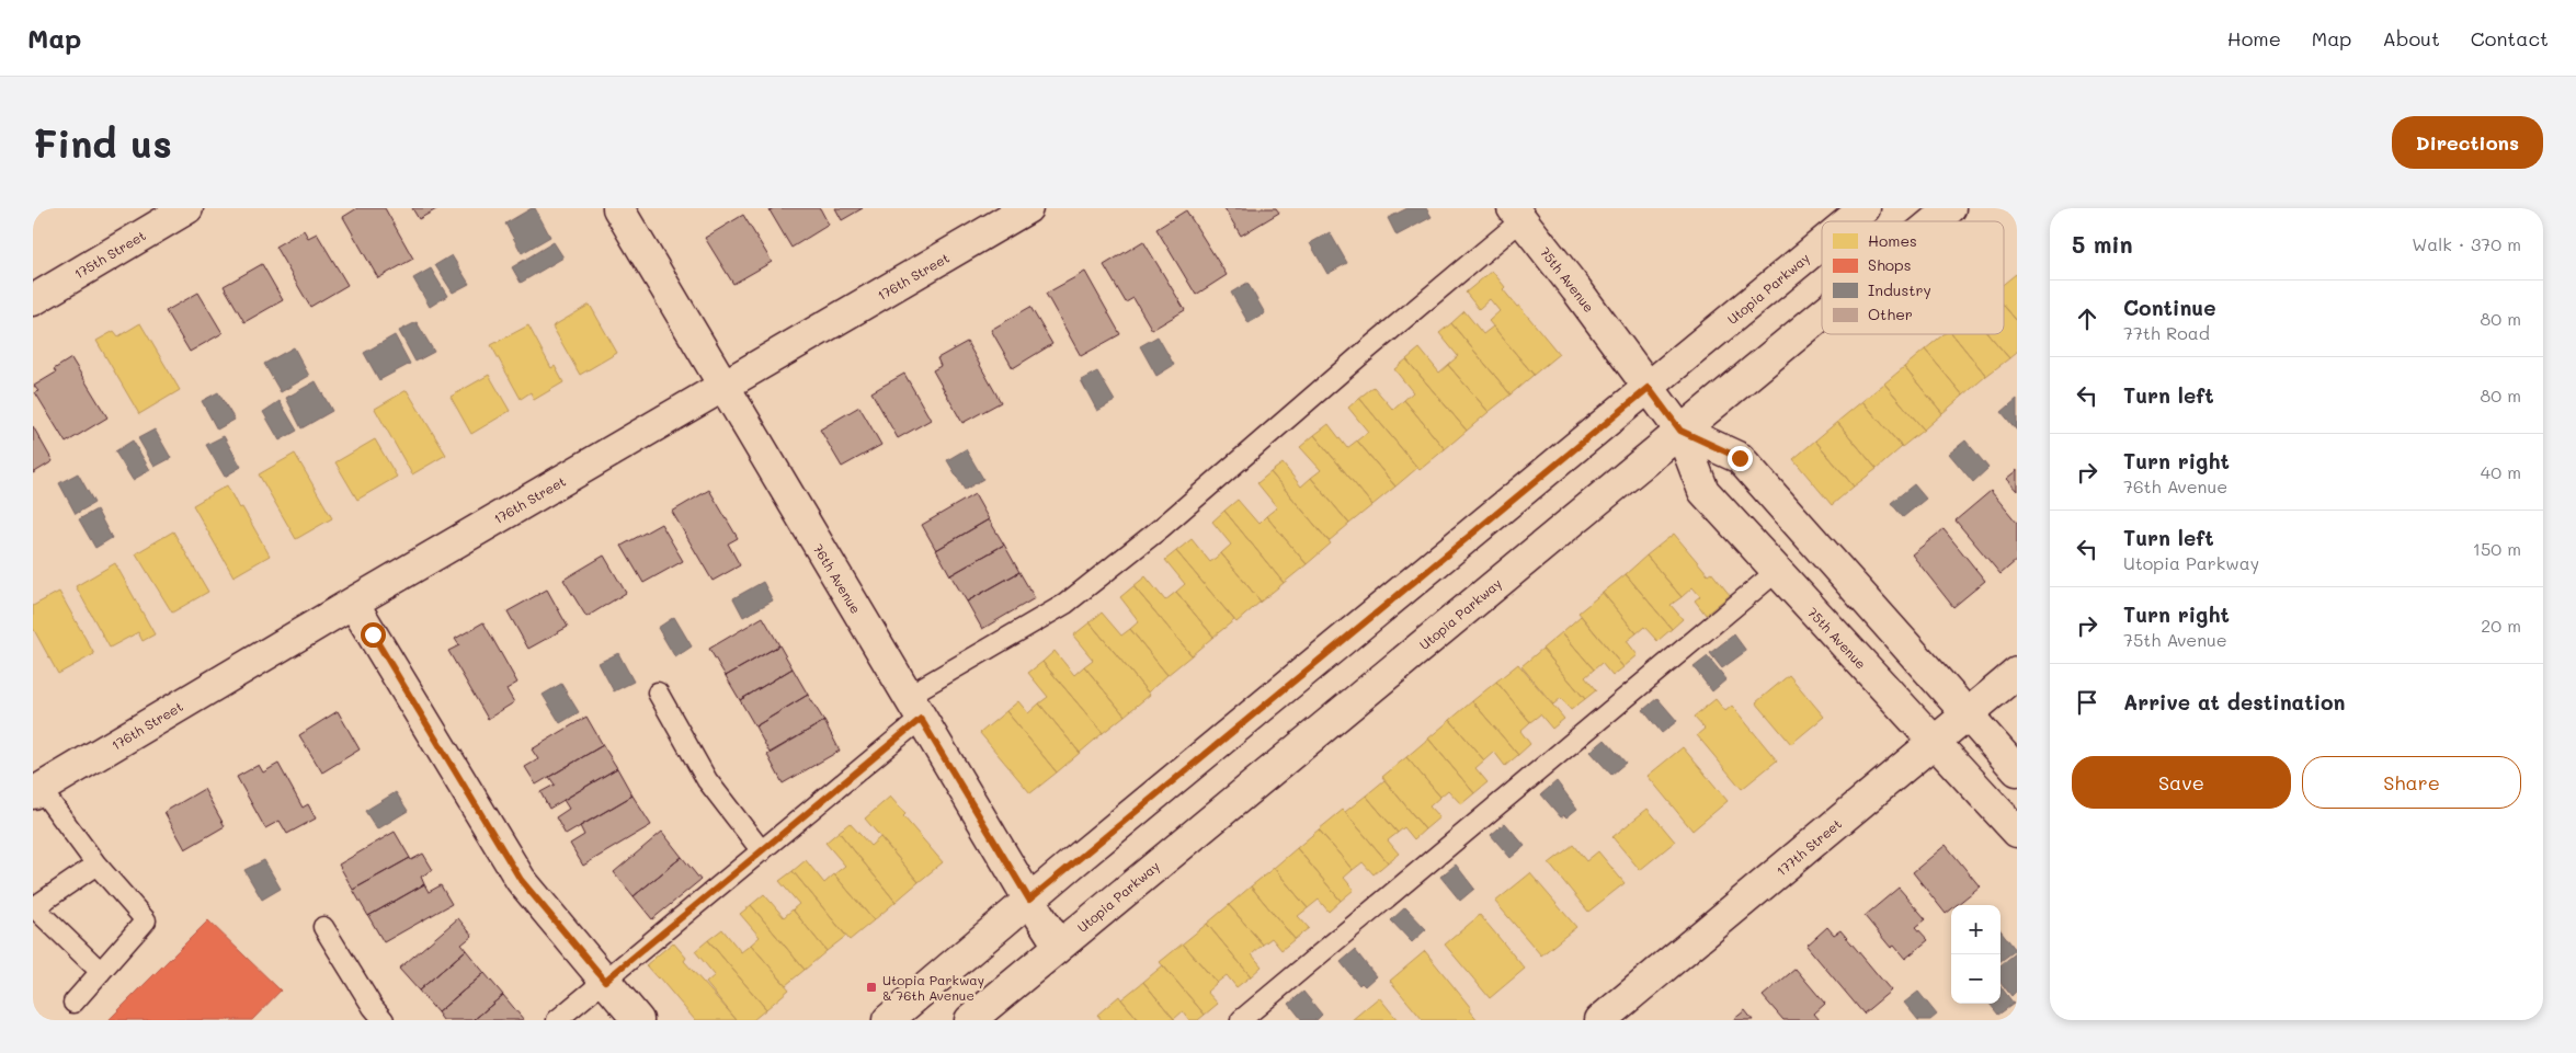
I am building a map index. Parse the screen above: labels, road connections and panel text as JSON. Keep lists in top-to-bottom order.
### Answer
{
  "streets": {
    "street": [
      "175th Street",
      "176th Street",
      "75th Avenue",
      "Utopia Parkway",
      "76th Avenue",
      "177th Street"
    ]
  },
  "crossings": [
    ["176th Street", "76th Avenue"],
    ["75th Avenue", "Utopia Parkway"],
    ["75th Avenue", "177th Street"],
    ["Utopia Parkway", "76th Avenue"]
  ],
  "places": {
    "transit": ["Utopia Parkway & 76th Avenue"]
  },
  "legend": [
    "Homes",
    "Shops",
    "Industry",
    "Other"
  ],
  "page": {
    "header": "Map",
    "nav": [
      "Home",
      "Map",
      "About",
      "Contact"
    ],
    "buttons": [
      "Directions",
      ["Save", "Share"]
    ],
    "title": "Find us",
    "heading": ["5 min", "Walk · 370 m"],
    "list": [
      ["Continue", "77th Road", "80 m"],
      ["Turn left", "80 m"],
      ["Turn right", "76th Avenue", "40 m"],
      ["Turn left", "Utopia Parkway", "150 m"],
      ["Turn right", "75th Avenue", "20 m"],
      "Arrive at destination"
    ],
    "map_buttons": ["+", "−"]
  }
}
